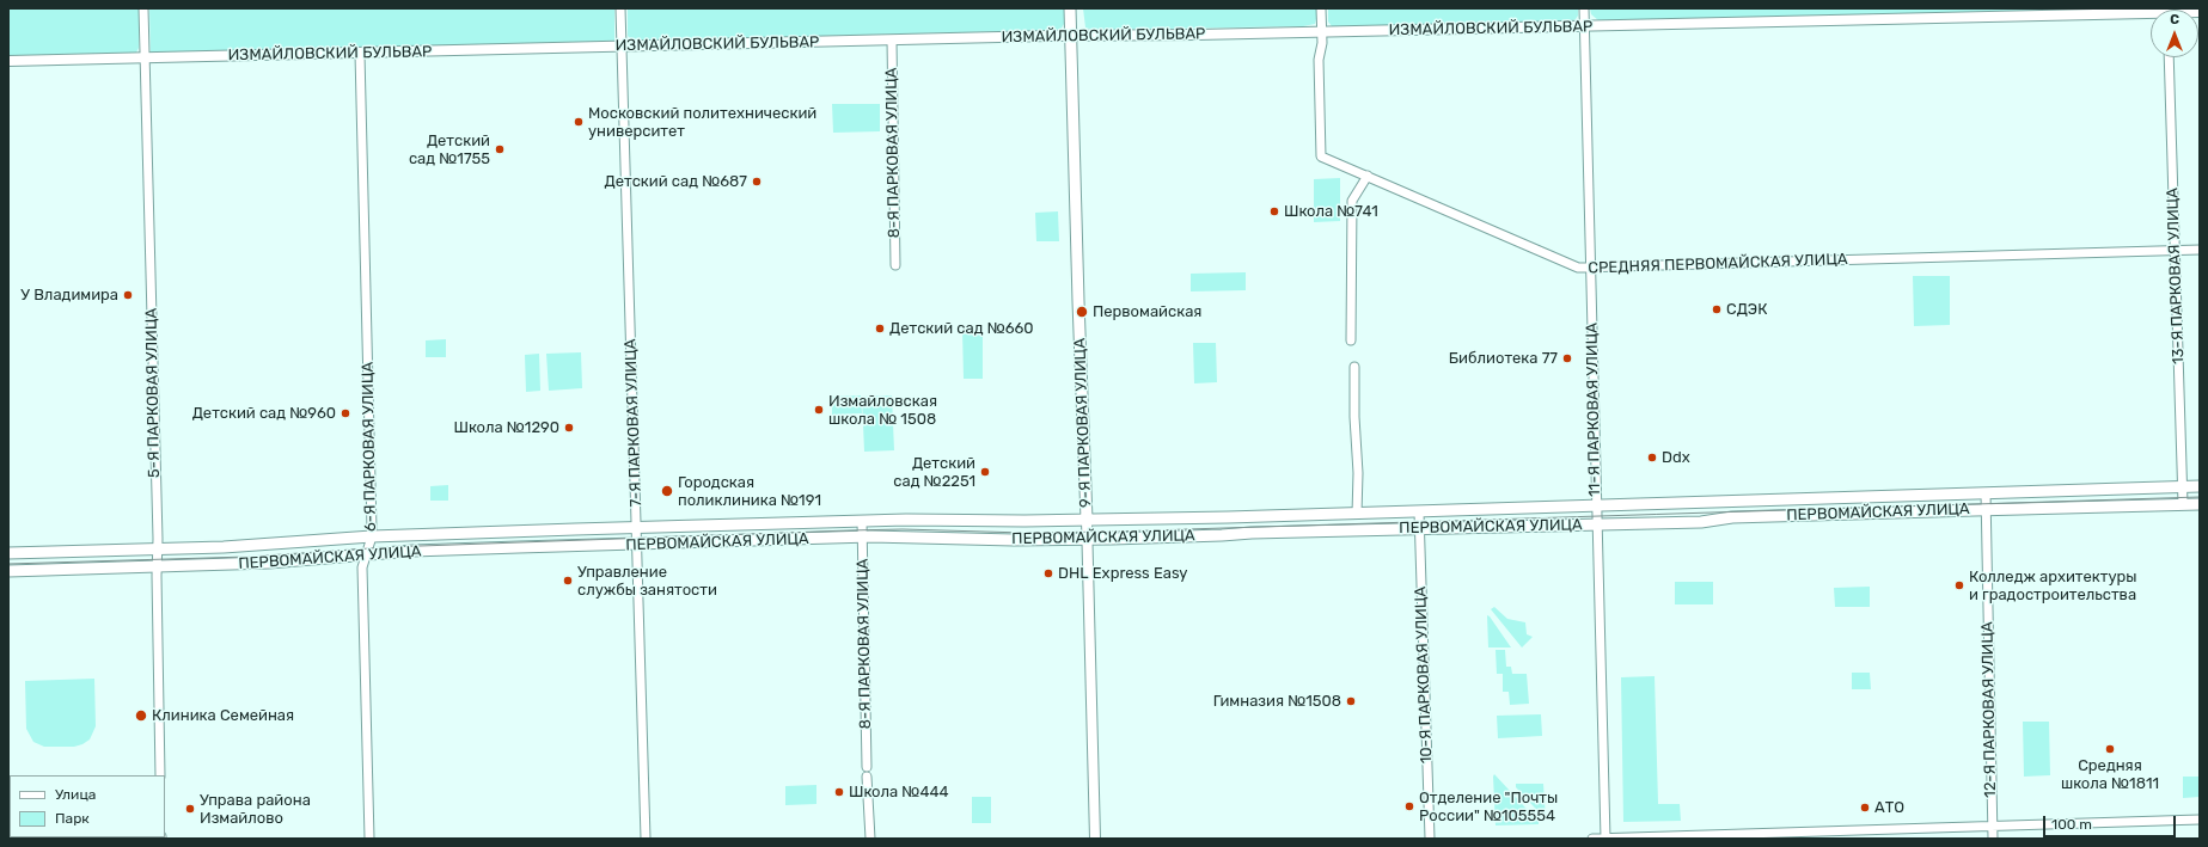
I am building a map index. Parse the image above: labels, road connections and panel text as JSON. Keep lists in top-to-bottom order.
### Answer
{
  "streets": {
    "main road": ["9-Я ПАРКОВАЯ УЛИЦА", "ПЕРВОМАЙСКАЯ УЛИЦА"],
    "street": [
      "ИЗМАЙЛОВСКИЙ БУЛЬВАР",
      "8-Я ПАРКОВАЯ УЛИЦА",
      "СРЕДНЯЯ ПЕРВОМАЙСКАЯ УЛИЦА",
      "13-Я ПАРКОВАЯ УЛИЦА",
      "5-Я ПАРКОВАЯ УЛИЦА",
      "11-Я ПАРКОВАЯ УЛИЦА",
      "7-Я ПАРКОВАЯ УЛИЦА",
      "6-Я ПАРКОВАЯ УЛИЦА",
      "10-Я ПАРКОВАЯ УЛИЦА",
      "12-Я ПАРКОВАЯ УЛИЦА"
    ]
  },
  "crossings": [
    ["ИЗМАЙЛОВСКИЙ БУЛЬВАР", "8-Я ПАРКОВАЯ УЛИЦА"],
    ["ИЗМАЙЛОВСКИЙ БУЛЬВАР", "СРЕДНЯЯ ПЕРВОМАЙСКАЯ УЛИЦА"],
    ["ИЗМАЙЛОВСКИЙ БУЛЬВАР", "5-Я ПАРКОВАЯ УЛИЦА"],
    ["ИЗМАЙЛОВСКИЙ БУЛЬВАР", "11-Я ПАРКОВАЯ УЛИЦА"],
    ["ИЗМАЙЛОВСКИЙ БУЛЬВАР", "7-Я ПАРКОВАЯ УЛИЦА"],
    ["ИЗМАЙЛОВСКИЙ БУЛЬВАР", "9-Я ПАРКОВАЯ УЛИЦА"],
    ["ИЗМАЙЛОВСКИЙ БУЛЬВАР", "6-Я ПАРКОВАЯ УЛИЦА"],
    ["8-Я ПАРКОВАЯ УЛИЦА", "ПЕРВОМАЙСКАЯ УЛИЦА"],
    ["СРЕДНЯЯ ПЕРВОМАЙСКАЯ УЛИЦА", "13-Я ПАРКОВАЯ УЛИЦА"],
    ["СРЕДНЯЯ ПЕРВОМАЙСКАЯ УЛИЦА", "11-Я ПАРКОВАЯ УЛИЦА"],
    ["13-Я ПАРКОВАЯ УЛИЦА", "ПЕРВОМАЙСКАЯ УЛИЦА"],
    ["5-Я ПАРКОВАЯ УЛИЦА", "ПЕРВОМАЙСКАЯ УЛИЦА"],
    ["11-Я ПАРКОВАЯ УЛИЦА", "ПЕРВОМАЙСКАЯ УЛИЦА"],
    ["7-Я ПАРКОВАЯ УЛИЦА", "ПЕРВОМАЙСКАЯ УЛИЦА"],
    ["9-Я ПАРКОВАЯ УЛИЦА", "ПЕРВОМАЙСКАЯ УЛИЦА"],
    ["6-Я ПАРКОВАЯ УЛИЦА", "ПЕРВОМАЙСКАЯ УЛИЦА"],
    ["ПЕРВОМАЙСКАЯ УЛИЦА", "10-Я ПАРКОВАЯ УЛИЦА"],
    ["ПЕРВОМАЙСКАЯ УЛИЦА", "12-Я ПАРКОВАЯ УЛИЦА"]
  ],
  "places": [
    "Московский политехнический университет",
    "Детский сад №1755",
    "Детский сад №687",
    "Школа №741",
    "У Владимира",
    "СДЭК",
    "Первомайская",
    "Детский сад №660",
    "Библиотека 77",
    "Измайловская школа № 1508",
    "Детский сад №960",
    "Школа №1290",
    "Ddx",
    "Детский сад №2251",
    "Городская поликлиника №191",
    "DHL Express Easy",
    "Управление cлужбы занятости",
    "Колледж архитектуры и градостроительства",
    "Гимназия №1508",
    "Клиника Семейная",
    "Средняя школа №1811",
    "Школа №444",
    "Отделение \"Почты России\" №105554",
    "АТО",
    "Управа района Измайлово"
  ],
  "legend": ["Улица", "Парк"],
  "scale_bar": "100 m",
  "north": "top"
}
